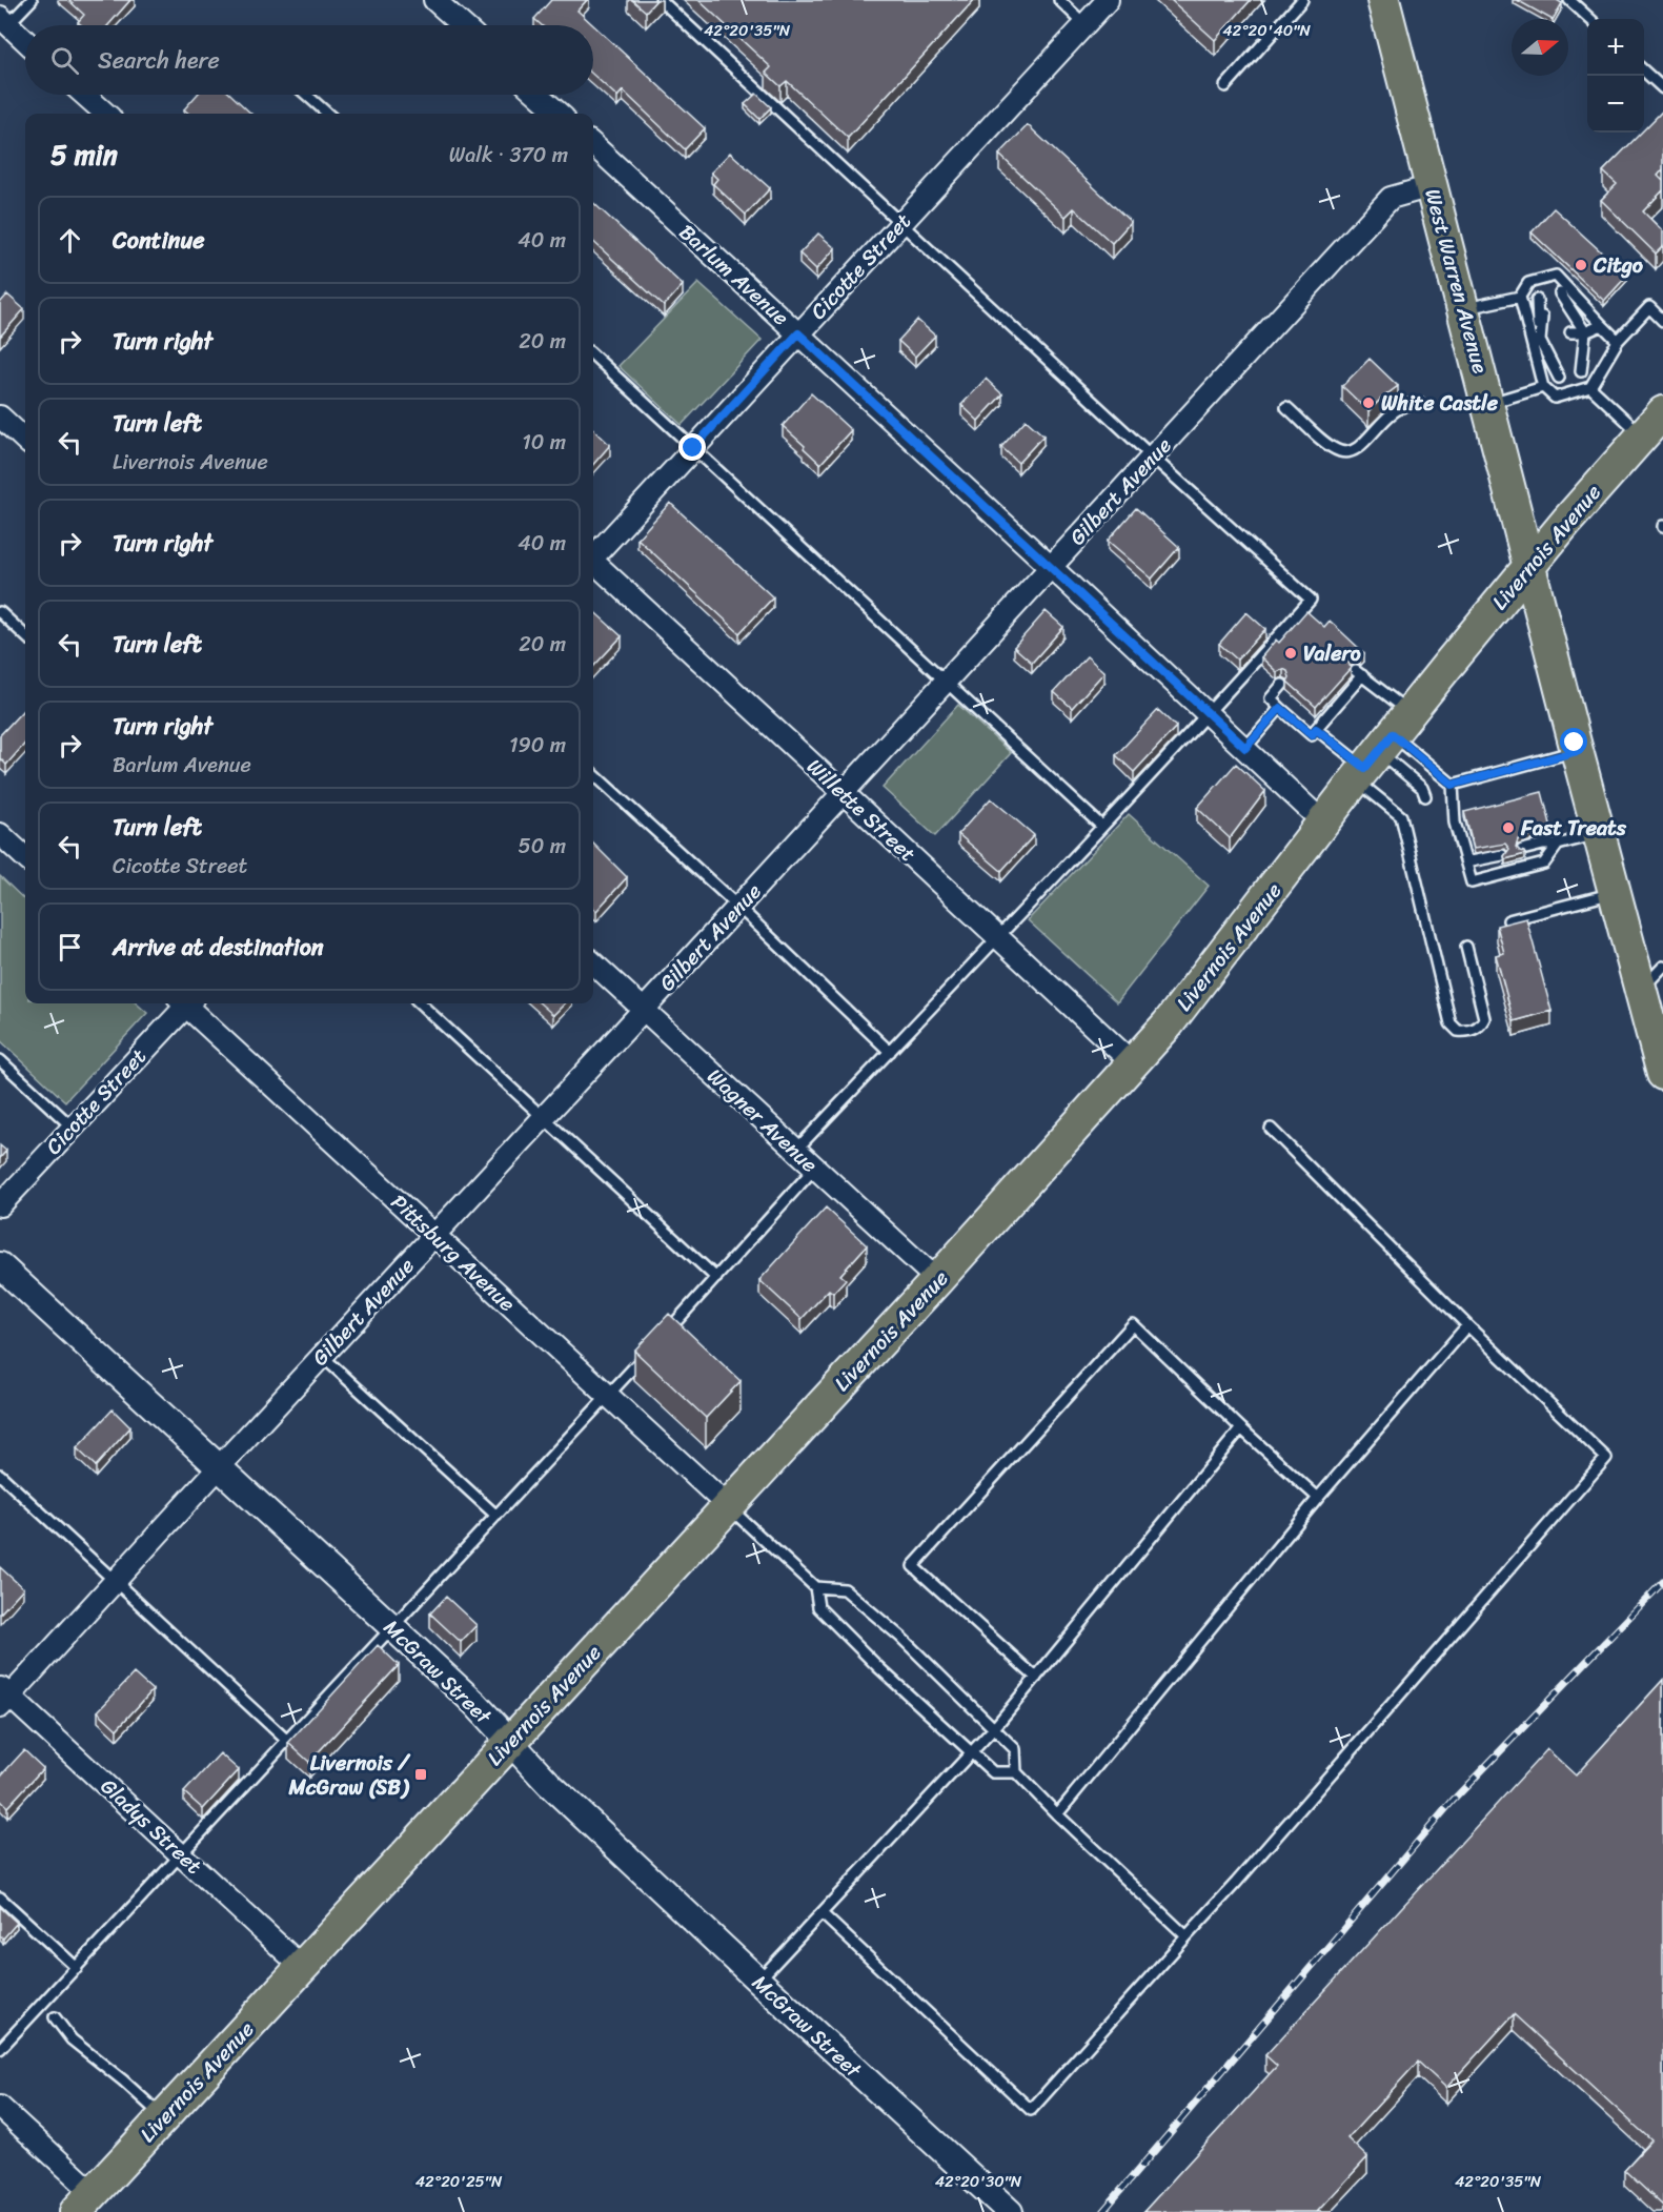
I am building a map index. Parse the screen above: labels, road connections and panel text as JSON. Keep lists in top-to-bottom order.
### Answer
{
  "streets": {
    "main road": ["West Warren Avenue", "Livernois Avenue"],
    "street": [
      "Cicotte Street",
      "Barlum Avenue",
      "Gilbert Avenue",
      "Willette Street",
      "Wagner Avenue",
      "Pittsburg Avenue",
      "McGraw Street",
      "Gladys Street"
    ]
  },
  "crossings": [
    ["Cicotte Street", "Barlum Avenue"],
    ["Barlum Avenue", "Gilbert Avenue"],
    ["Barlum Avenue", "Livernois Avenue"],
    ["West Warren Avenue", "Gilbert Avenue"],
    ["West Warren Avenue", "Livernois Avenue"],
    ["Gilbert Avenue", "Willette Street"],
    ["Gilbert Avenue", "Wagner Avenue"],
    ["Gilbert Avenue", "Pittsburg Avenue"],
    ["Gilbert Avenue", "McGraw Street"],
    ["Gilbert Avenue", "Gladys Street"],
    ["Livernois Avenue", "Willette Street"],
    ["Livernois Avenue", "Wagner Avenue"],
    ["Livernois Avenue", "Pittsburg Avenue"],
    ["Livernois Avenue", "McGraw Street"],
    ["Livernois Avenue", "Gladys Street"]
  ],
  "places": {
    "other": [
      "Citgo",
      "White Castle",
      "Valero",
      "Fast Treats"
    ],
    "transit": ["Livernois / McGraw (SB)"]
  },
  "north": "right",
  "page": {
    "map_buttons": ["+", "−"],
    "search": "Search here",
    "heading": ["5 min", "Walk · 370 m"],
    "list": [
      ["Continue", "40 m"],
      ["Turn right", "20 m"],
      ["Turn left", "Livernois Avenue", "10 m"],
      ["Turn right", "40 m"],
      ["Turn left", "20 m"],
      ["Turn right", "Barlum Avenue", "190 m"],
      ["Turn left", "Cicotte Street", "50 m"],
      "Arrive at destination"
    ]
  },
  "coordinates": [
    "42°20'35\"N",
    "42°20'40\"N",
    "42°20'25\"N",
    "42°20'30\"N"
  ]
}
